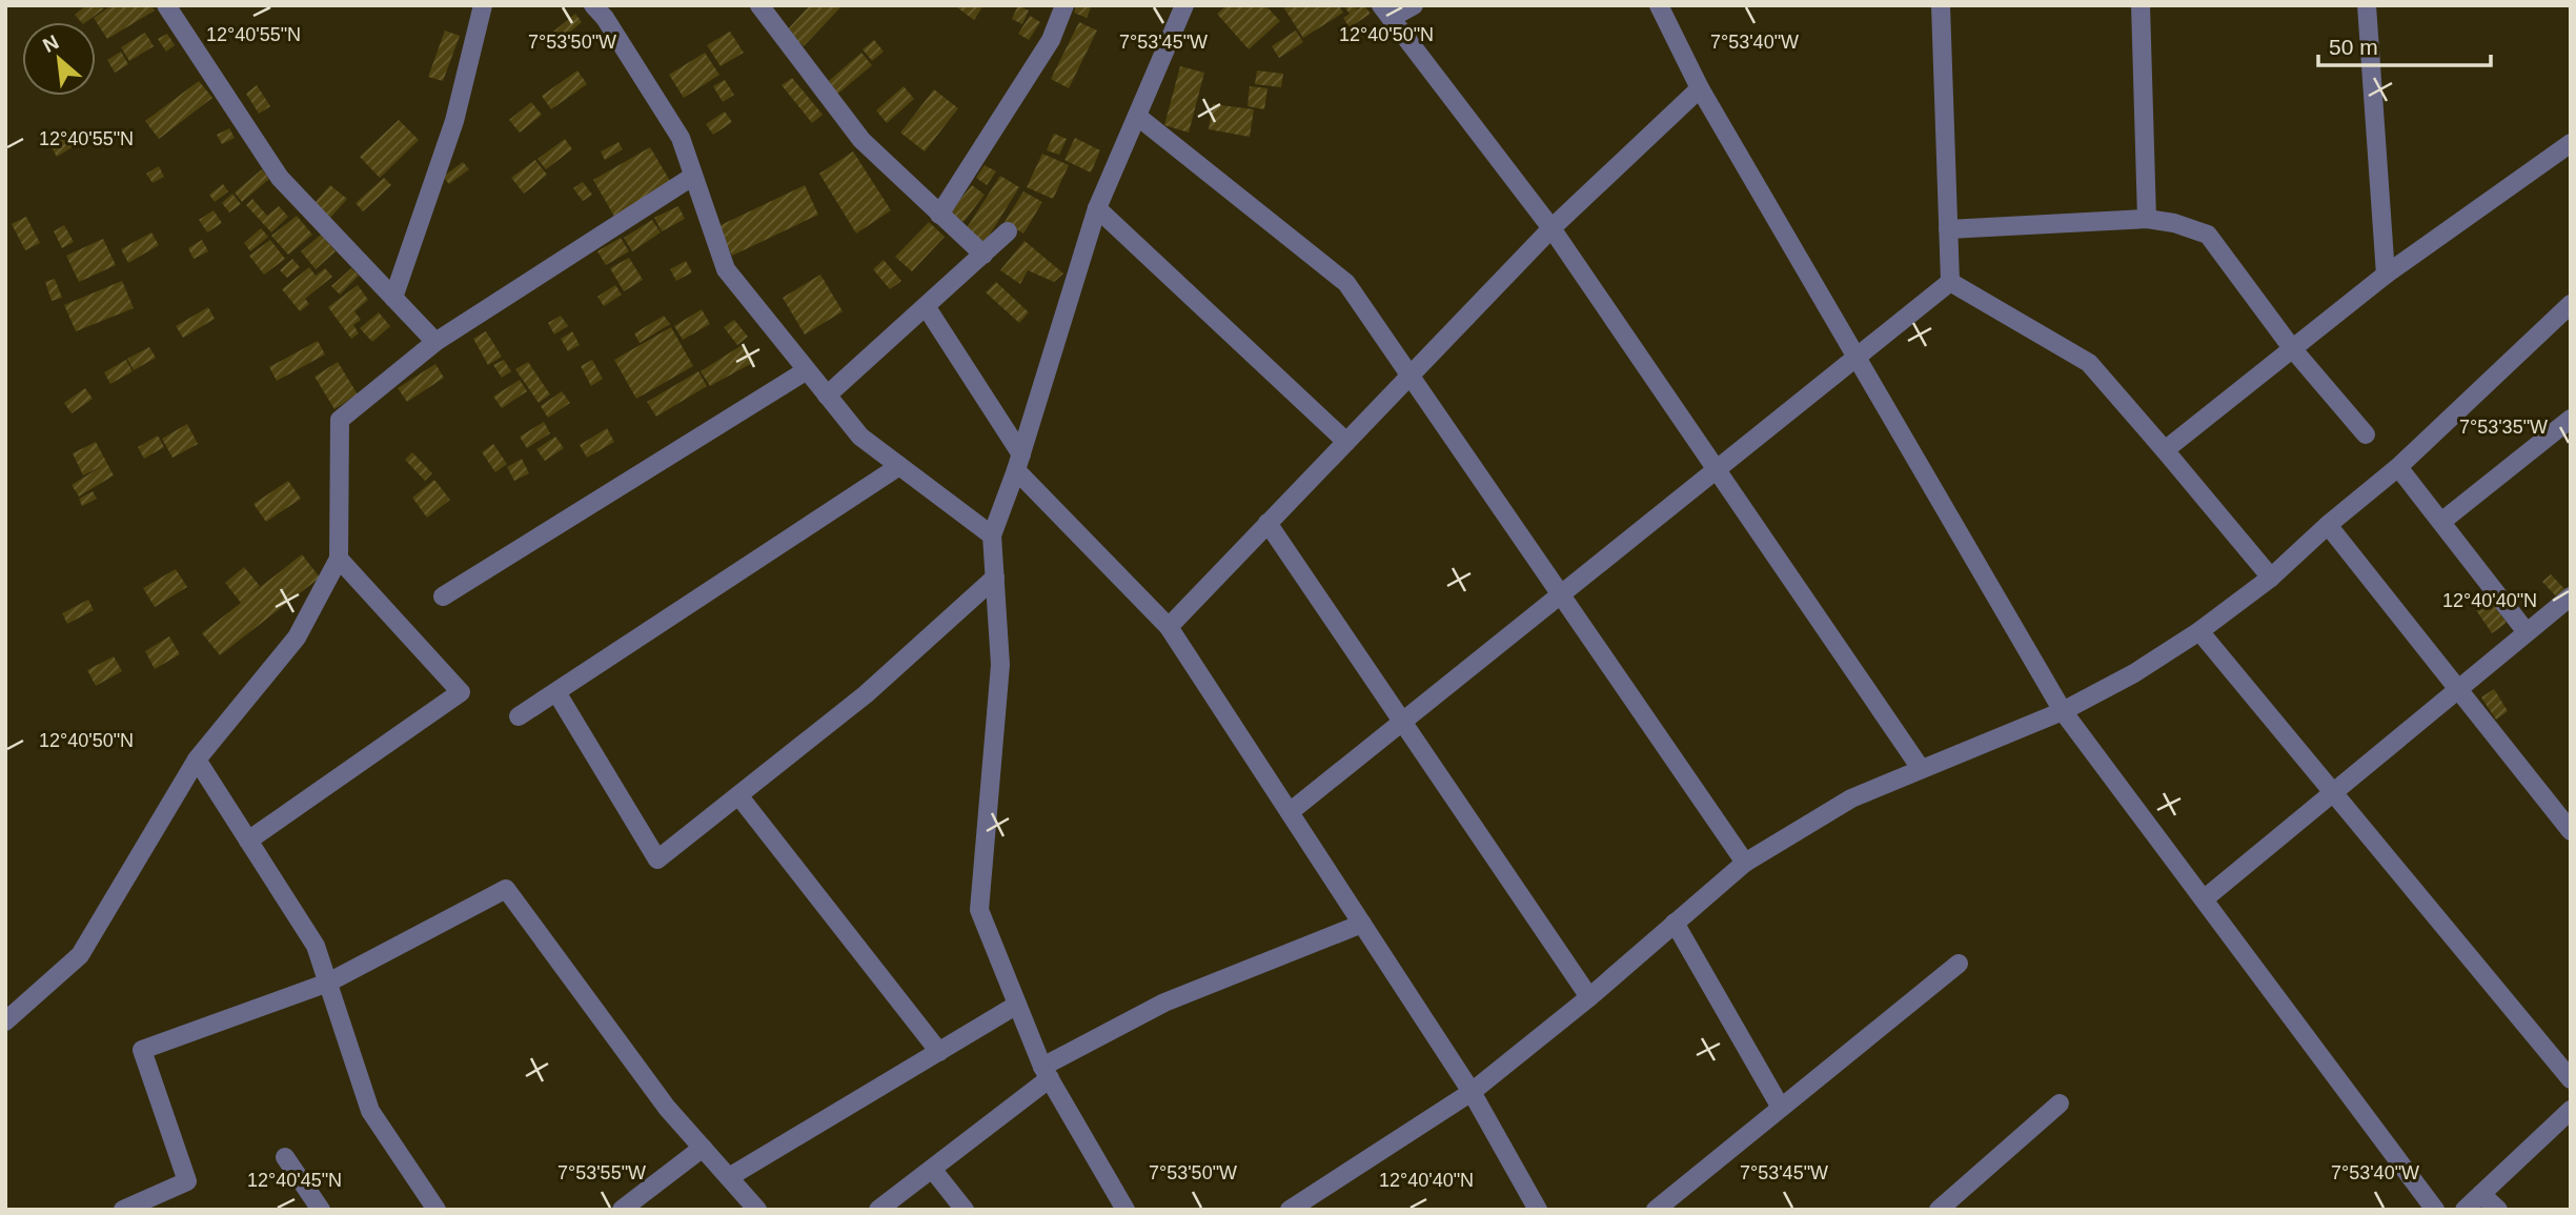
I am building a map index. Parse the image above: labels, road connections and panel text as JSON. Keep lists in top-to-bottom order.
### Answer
{
  "scale_bar": "50 m",
  "north": "top left",
  "coordinates": [
    "12°40'55\"N",
    "12°40'50\"N",
    "7°53'50\"W",
    "7°53'45\"W",
    "7°53'40\"W",
    "7°53'35\"W",
    "12°40'40\"N",
    "7°53'55\"W",
    "12°40'45\"N"
  ]
}
